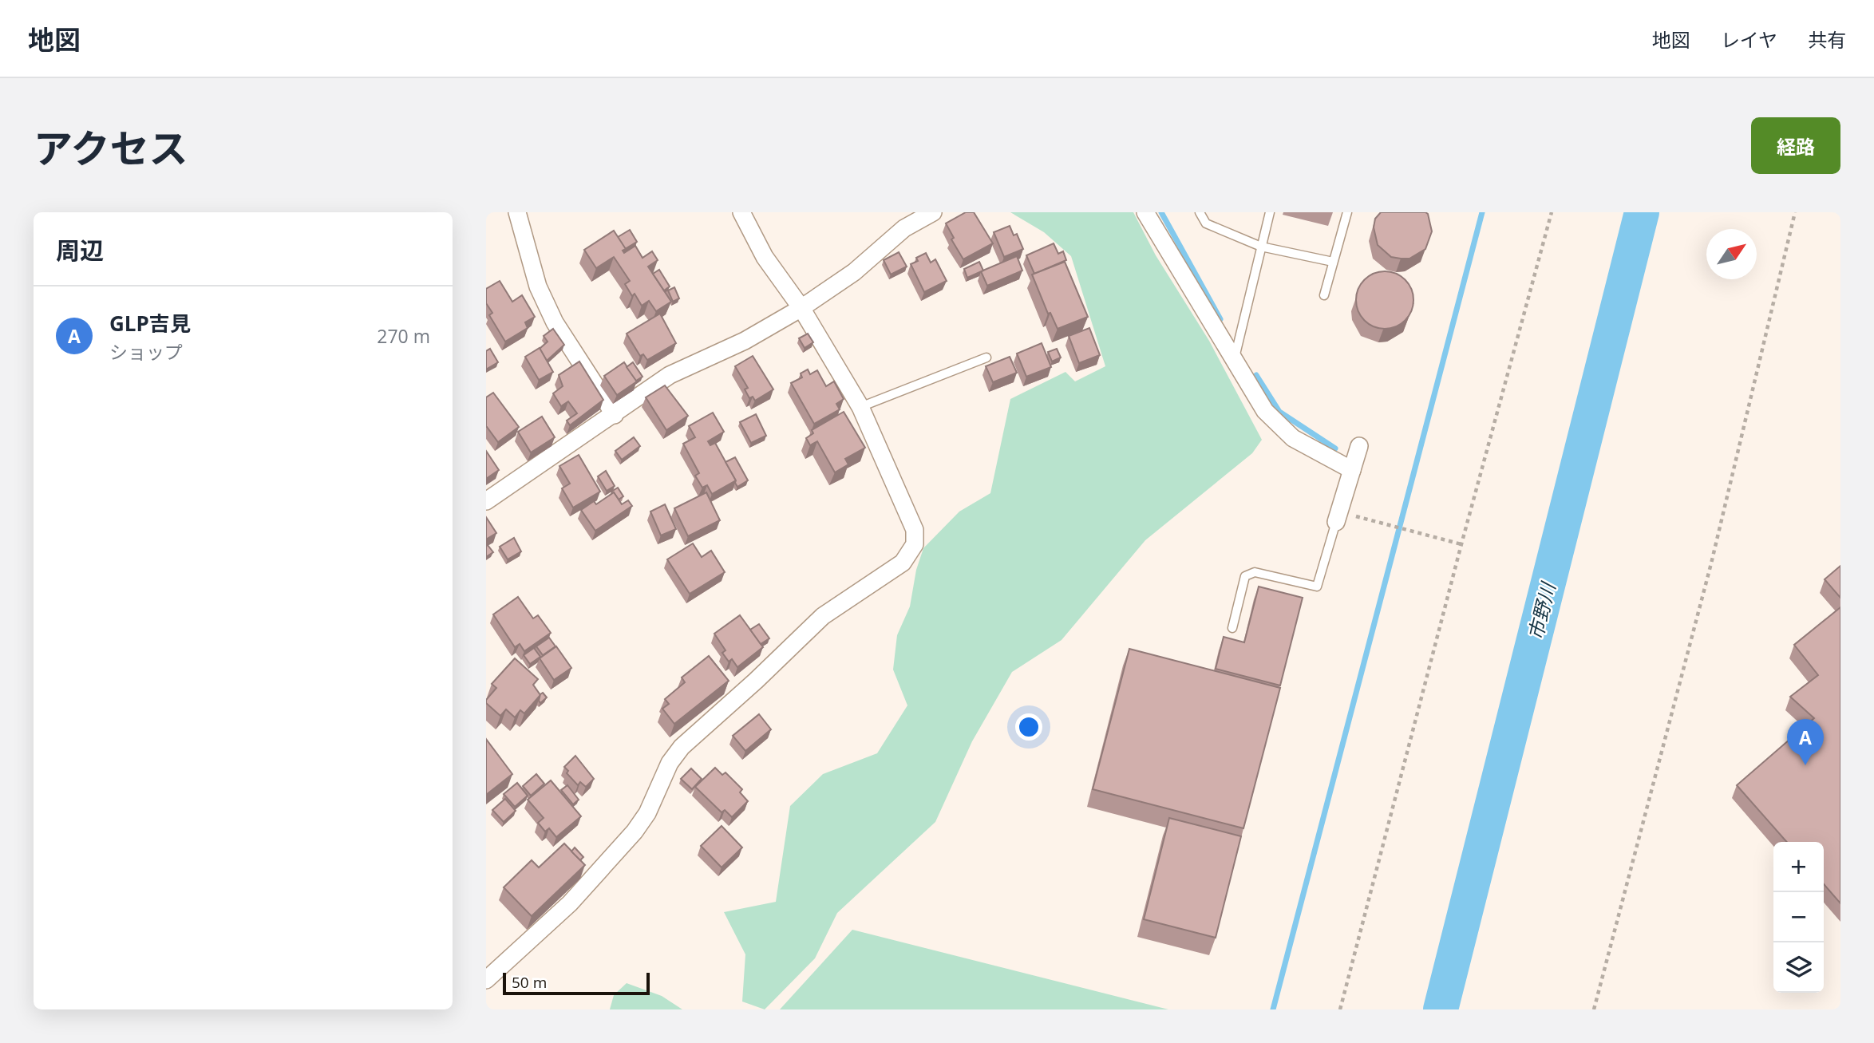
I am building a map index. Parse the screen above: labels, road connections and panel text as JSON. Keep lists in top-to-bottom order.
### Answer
{
  "water": ["市野川"],
  "scale_bar": "50 m",
  "north": "top right",
  "page": {
    "header": "地図",
    "nav": ["地図", "レイヤ", "共有"],
    "title": "アクセス",
    "buttons": "経路",
    "heading": "周辺",
    "list": [
      {
        "mark": "A",
        "name": "GLP吉見",
        "note": "ショップ",
        "value": "270 m"
      }
    ],
    "pins": "A",
    "map_buttons": ["+", "−"],
    "scale": "50 m"
  }
}
